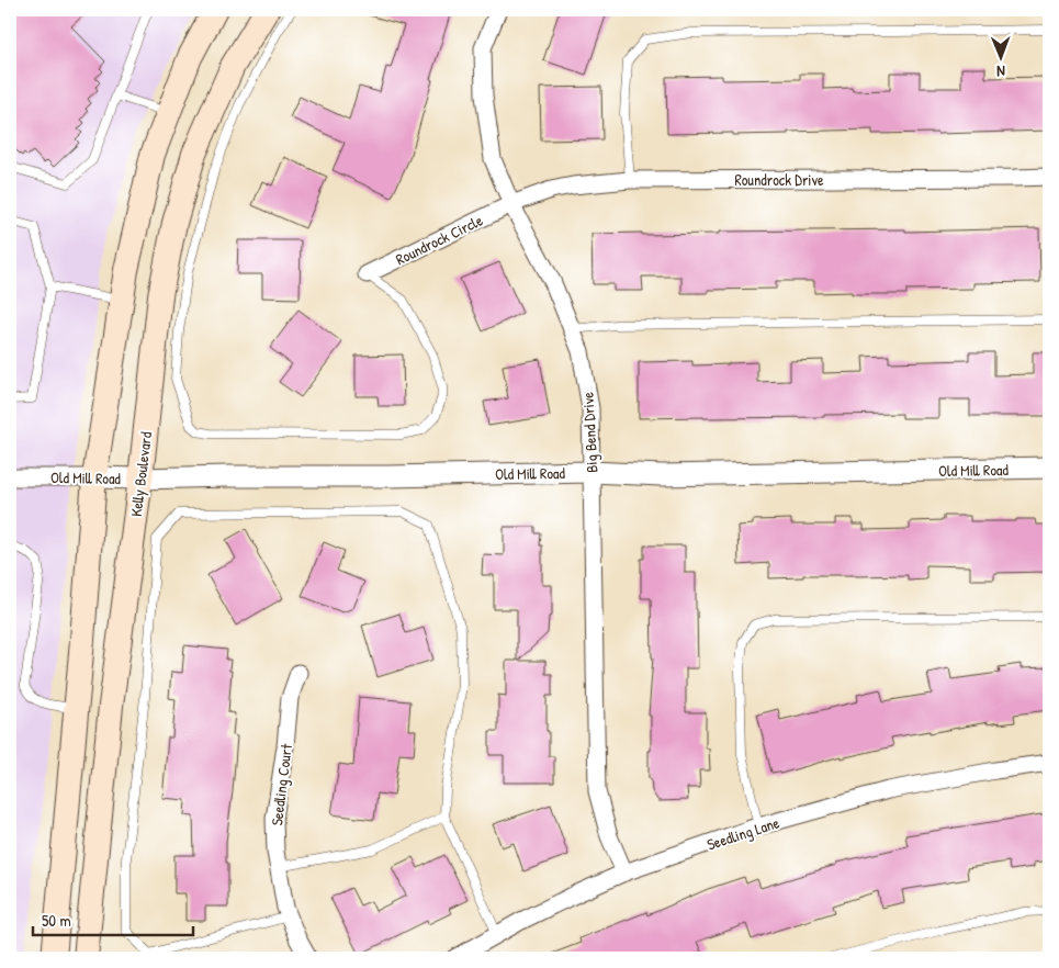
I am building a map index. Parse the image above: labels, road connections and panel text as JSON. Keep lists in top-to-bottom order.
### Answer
{
  "streets": {
    "main road": ["Kelly Boulevard"],
    "street": [
      "Roundrock Drive",
      "Roundrock Circle",
      "Big Bend Drive",
      "Old Mill Road",
      "Seedling Court",
      "Seedling Lane"
    ]
  },
  "crossings": [
    ["Roundrock Drive", "Roundrock Circle"],
    ["Roundrock Drive", "Big Bend Drive"],
    ["Roundrock Circle", "Big Bend Drive"],
    ["Big Bend Drive", "Old Mill Road"],
    ["Big Bend Drive", "Seedling Lane"],
    ["Old Mill Road", "Kelly Boulevard"]
  ],
  "scale_bar": "50 m",
  "north": "bottom"
}
